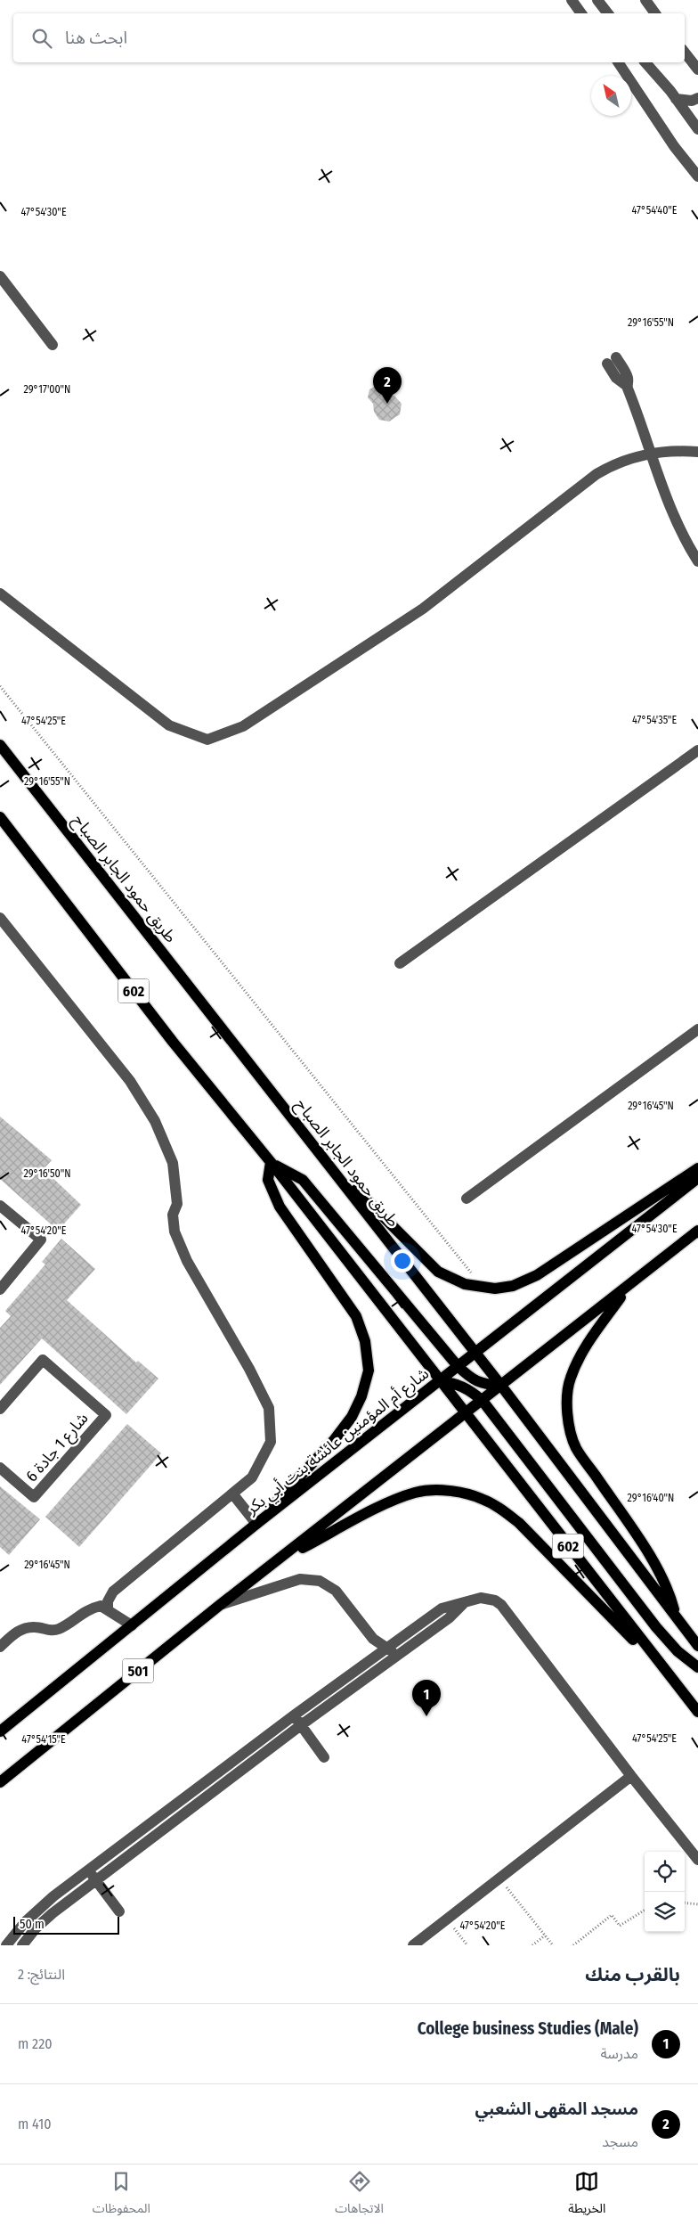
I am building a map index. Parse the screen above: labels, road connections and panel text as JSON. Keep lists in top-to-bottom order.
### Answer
{
  "streets": {
    "main road": [
      "طريق حمود الجابر الصباح",
      "602",
      "شارع أم المؤمنين عائشة بنت أبي بكر",
      "501"
    ],
    "street": ["شارع 1 جادة 6"]
  },
  "crossings": [
    ["طريق حمود الجابر الصباح", "شارع أم المؤمنين عائشة بنت أبي بكر"],
    ["602", "شارع أم المؤمنين عائشة بنت أبي بكر"],
    ["602", "501"]
  ],
  "scale_bar": "50 m",
  "north": "top left",
  "page": {
    "search": "ابحث هنا",
    "pins": ["2", "1"],
    "scale": "50 m",
    "heading": ["بالقرب منك", "النتائج: 2"],
    "list": [
      {
        "mark": "1",
        "name": "College business Studies (Male)",
        "note": "مدرسة",
        "value": "220 m"
      },
      {
        "mark": "2",
        "name": "مسجد المقهى الشعبي",
        "note": "مسجد",
        "value": "410 m"
      }
    ],
    "nav": ["الخريطة", "الاتجاهات", "المحفوظات"]
  },
  "coordinates": [
    "47°54'40\"E",
    "47°54'30\"E",
    "29°16'55\"N",
    "29°17'00\"N",
    "47°54'35\"E",
    "47°54'25\"E",
    "29°16'45\"N",
    "29°16'50\"N",
    "47°54'20\"E",
    "29°16'40\"N",
    "47°54'15\"E"
  ]
}
